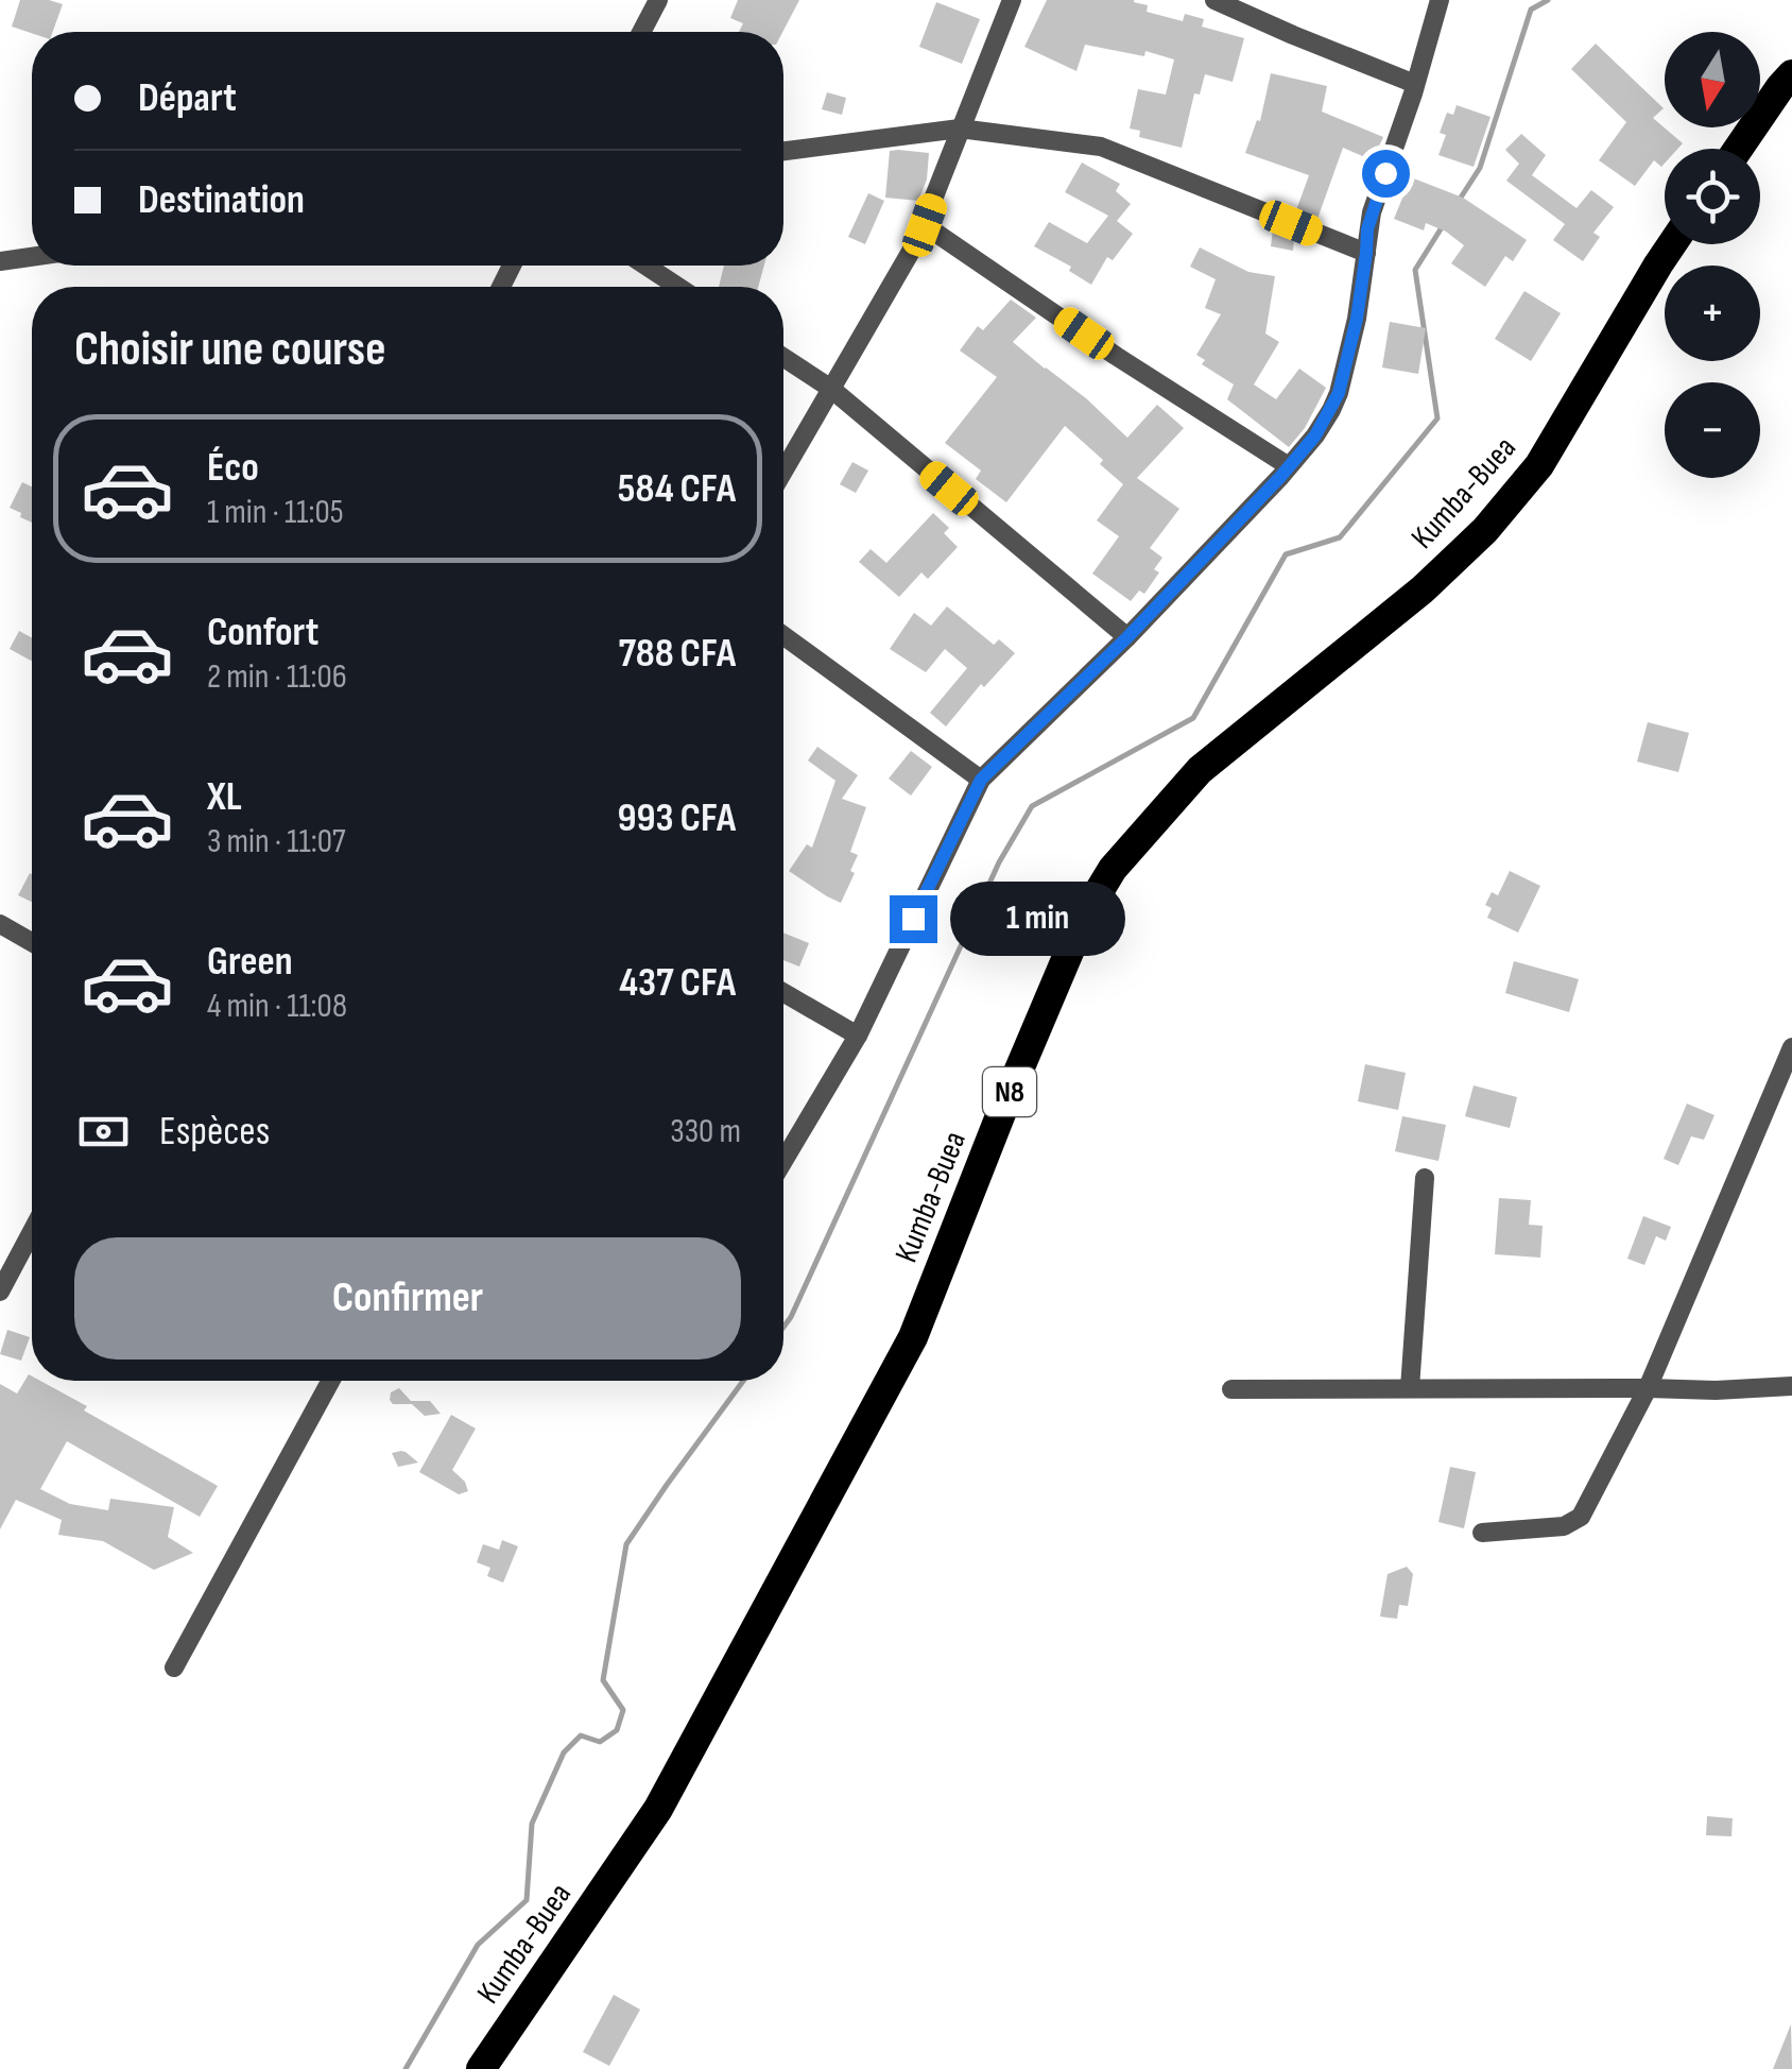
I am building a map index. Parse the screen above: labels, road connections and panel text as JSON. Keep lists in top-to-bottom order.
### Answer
{
  "streets": {
    "highway": ["Kumba-Buea", "N8"]
  },
  "north": "bottom",
  "page": {
    "map_buttons": ["+", "−"],
    "banner": ["Départ", "Destination"],
    "heading": "Choisir une course",
    "list": [
      {
        "name": "Éco",
        "note": "1 min · 11:05",
        "value": "584 CFA"
      },
      {
        "name": "Confort",
        "note": "2 min · 11:06",
        "value": "788 CFA"
      },
      {
        "name": "XL",
        "note": "3 min · 11:07",
        "value": "993 CFA"
      },
      {
        "name": "Green",
        "note": "4 min · 11:08",
        "value": "437 CFA"
      }
    ],
    "bubble": "1 min",
    "pay": ["Espèces", "330 m"],
    "buttons": "Confirmer"
  }
}
